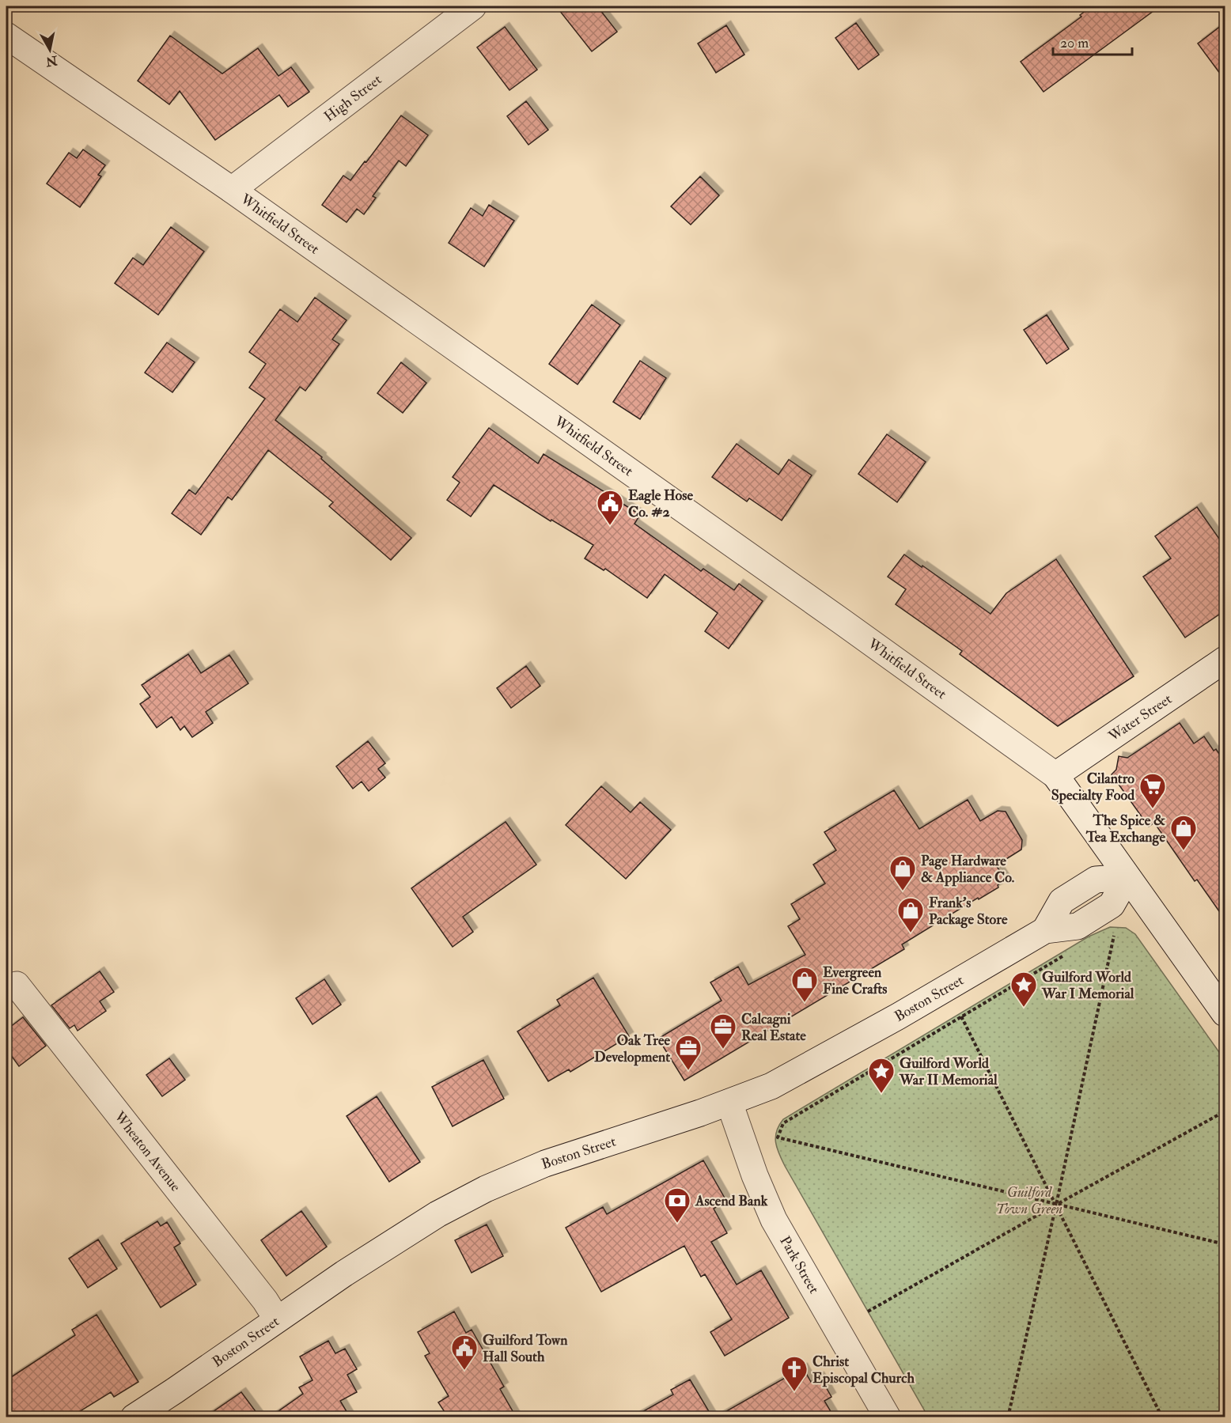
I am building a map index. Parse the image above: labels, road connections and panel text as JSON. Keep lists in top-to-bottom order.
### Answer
{
  "streets": {
    "street": [
      "High Street",
      "Whitfield Street",
      "Water Street",
      "Boston Street",
      "Wheaton Avenue",
      "Park Street"
    ]
  },
  "crossings": [
    ["High Street", "Whitfield Street"],
    ["Whitfield Street", "Water Street"],
    ["Whitfield Street", "Boston Street"],
    ["Boston Street", "Wheaton Avenue"],
    ["Boston Street", "Park Street"]
  ],
  "parks": ["Guilford Town Green"],
  "places": {
    "public building": ["Eagle Hose Co. #2", "Guilford Town Hall South"],
    "supermarket": ["Cilantro Specialty Food"],
    "shop": [
      "The Spice & Tea Exchange",
      "Page Hardware & Appliance Co.",
      "Frank's Package Store",
      "Evergreen Fine Crafts"
    ],
    "place": ["Guilford World War I Memorial", "Guilford World War II Memorial"],
    "office": ["Calcagni Real Estate", "Oak Tree Development"],
    "bank": ["Ascend Bank"],
    "church": ["Christ Episcopal Church"]
  },
  "scale_bar": "20 m",
  "north": "bottom"
}
